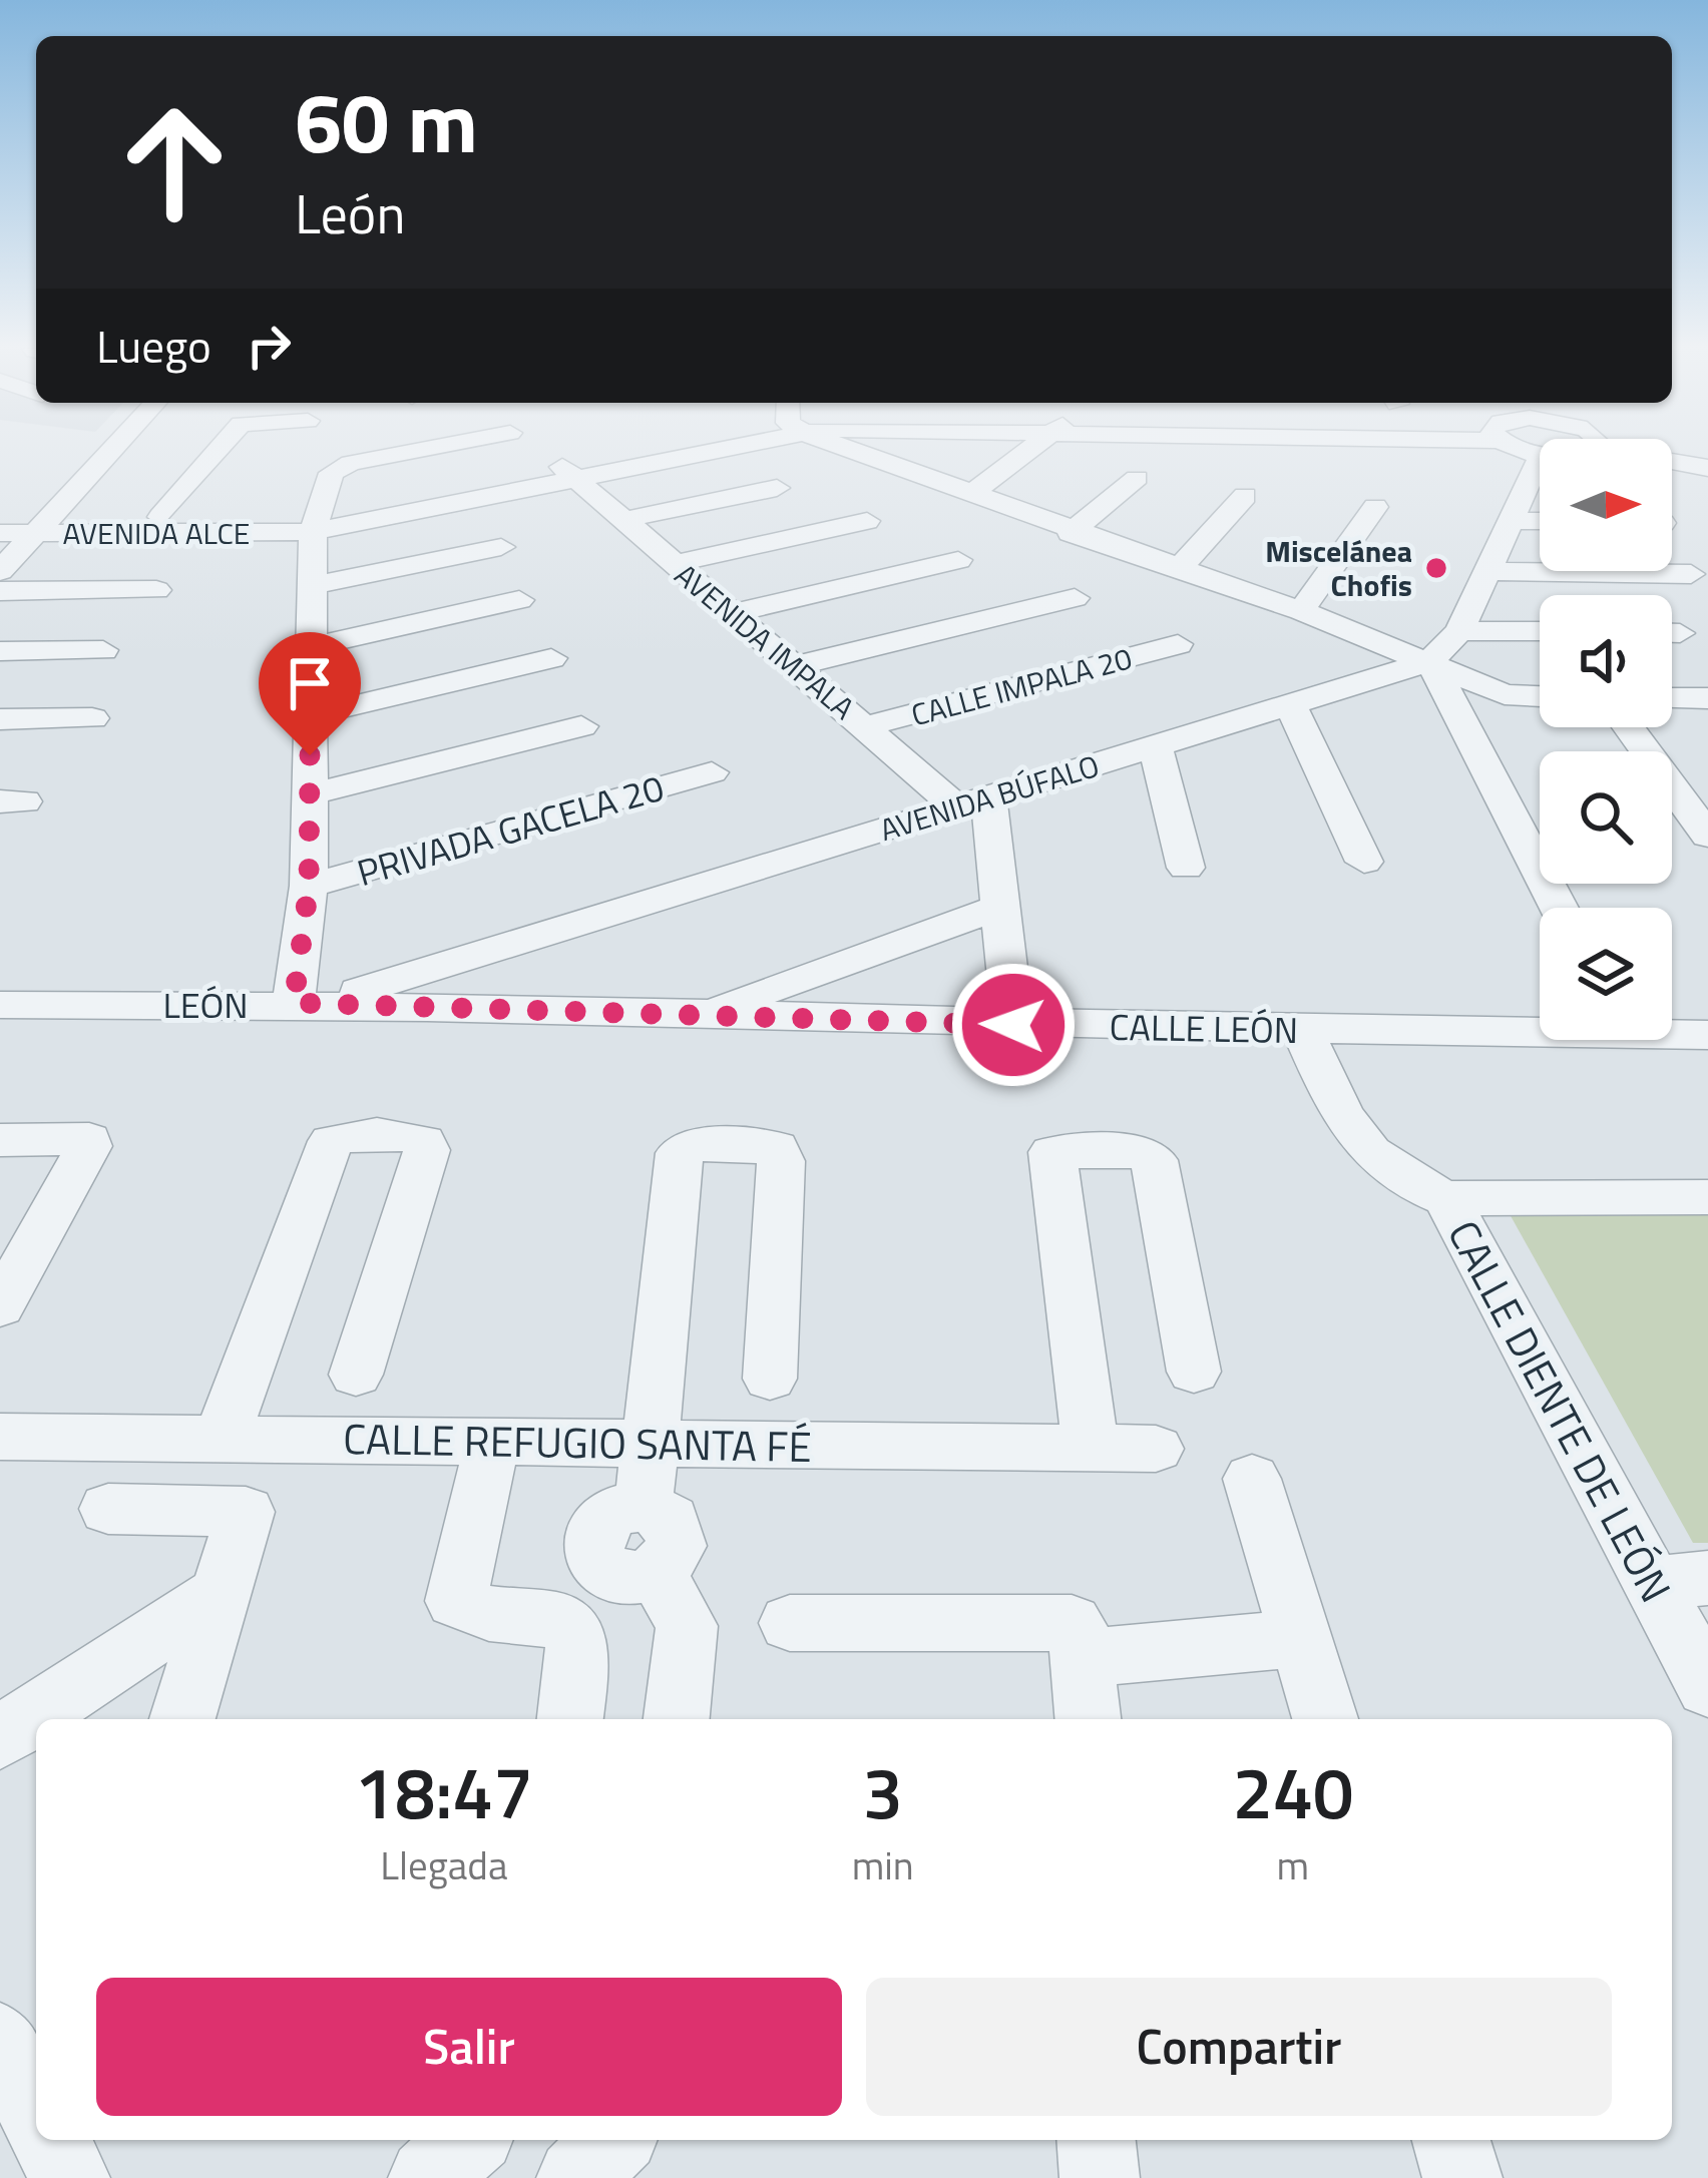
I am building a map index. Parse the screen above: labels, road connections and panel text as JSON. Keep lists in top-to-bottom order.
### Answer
{
  "streets": {
    "street": [
      "AVENIDA ALCE",
      "AVENIDA IMPALA",
      "CALLE IMPALA 20",
      "AVENIDA BÚFALO",
      "PRIVADA GACELA 20",
      "LEÓN",
      "CALLE LEÓN",
      "CALLE DIENTE DE LEÓN",
      "CALLE REFUGIO SANTA FÉ"
    ]
  },
  "crossings": [
    ["AVENIDA IMPALA", "CALLE IMPALA 20"],
    ["AVENIDA IMPALA", "AVENIDA BÚFALO"],
    ["AVENIDA BÚFALO", "LEÓN"],
    ["LEÓN", "CALLE LEÓN"]
  ],
  "places": ["Miscelánea Chofis"],
  "north": "right",
  "page": {
    "turn": ["60 m", "León"],
    "then": "Luego",
    "eta": [
      "18:47",
      "Llegada",
      "3",
      "min",
      "240",
      "m"
    ],
    "buttons": ["Salir", "Compartir"]
  }
}
